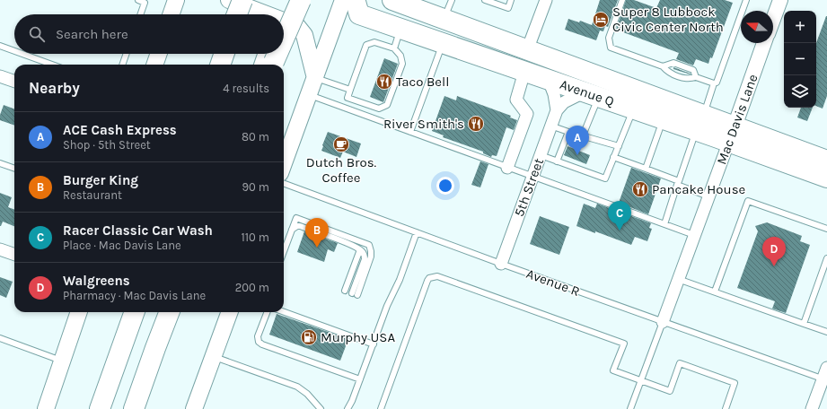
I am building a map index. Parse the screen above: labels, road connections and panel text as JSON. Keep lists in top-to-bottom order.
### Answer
{
  "streets": {
    "highway": ["Avenue Q"],
    "street": ["Mac Davis Lane", "5th Street"],
    "lane": ["Avenue R"]
  },
  "crossings": [
    ["Avenue Q", "Mac Davis Lane"],
    ["Avenue Q", "5th Street"],
    ["Mac Davis Lane", "Avenue R"],
    ["5th Street", "Avenue R"]
  ],
  "places": {
    "hotel": ["Super 8 Lubbock Civic Center North"],
    "restaurant": ["Taco Bell", "River Smith's", "Pancake House"],
    "cafe": ["Dutch Bros. Coffee"],
    "fuel station": ["Murphy USA"]
  },
  "north": "left",
  "page": {
    "map_buttons": ["+", "−"],
    "search": "Search here",
    "heading": ["Nearby", "4 results"],
    "list": [
      {
        "mark": "A",
        "name": "ACE Cash Express",
        "note": "Shop · 5th Street",
        "value": "80 m"
      },
      {
        "mark": "B",
        "name": "Burger King",
        "note": "Restaurant",
        "value": "90 m"
      },
      {
        "mark": "C",
        "name": "Racer Classic Car Wash",
        "note": "Place · Mac Davis Lane",
        "value": "110 m"
      },
      {
        "mark": "D",
        "name": "Walgreens",
        "note": "Pharmacy · Mac Davis Lane",
        "value": "200 m"
      }
    ],
    "pins": [
      "A",
      "C",
      "B",
      "D"
    ]
  }
}
